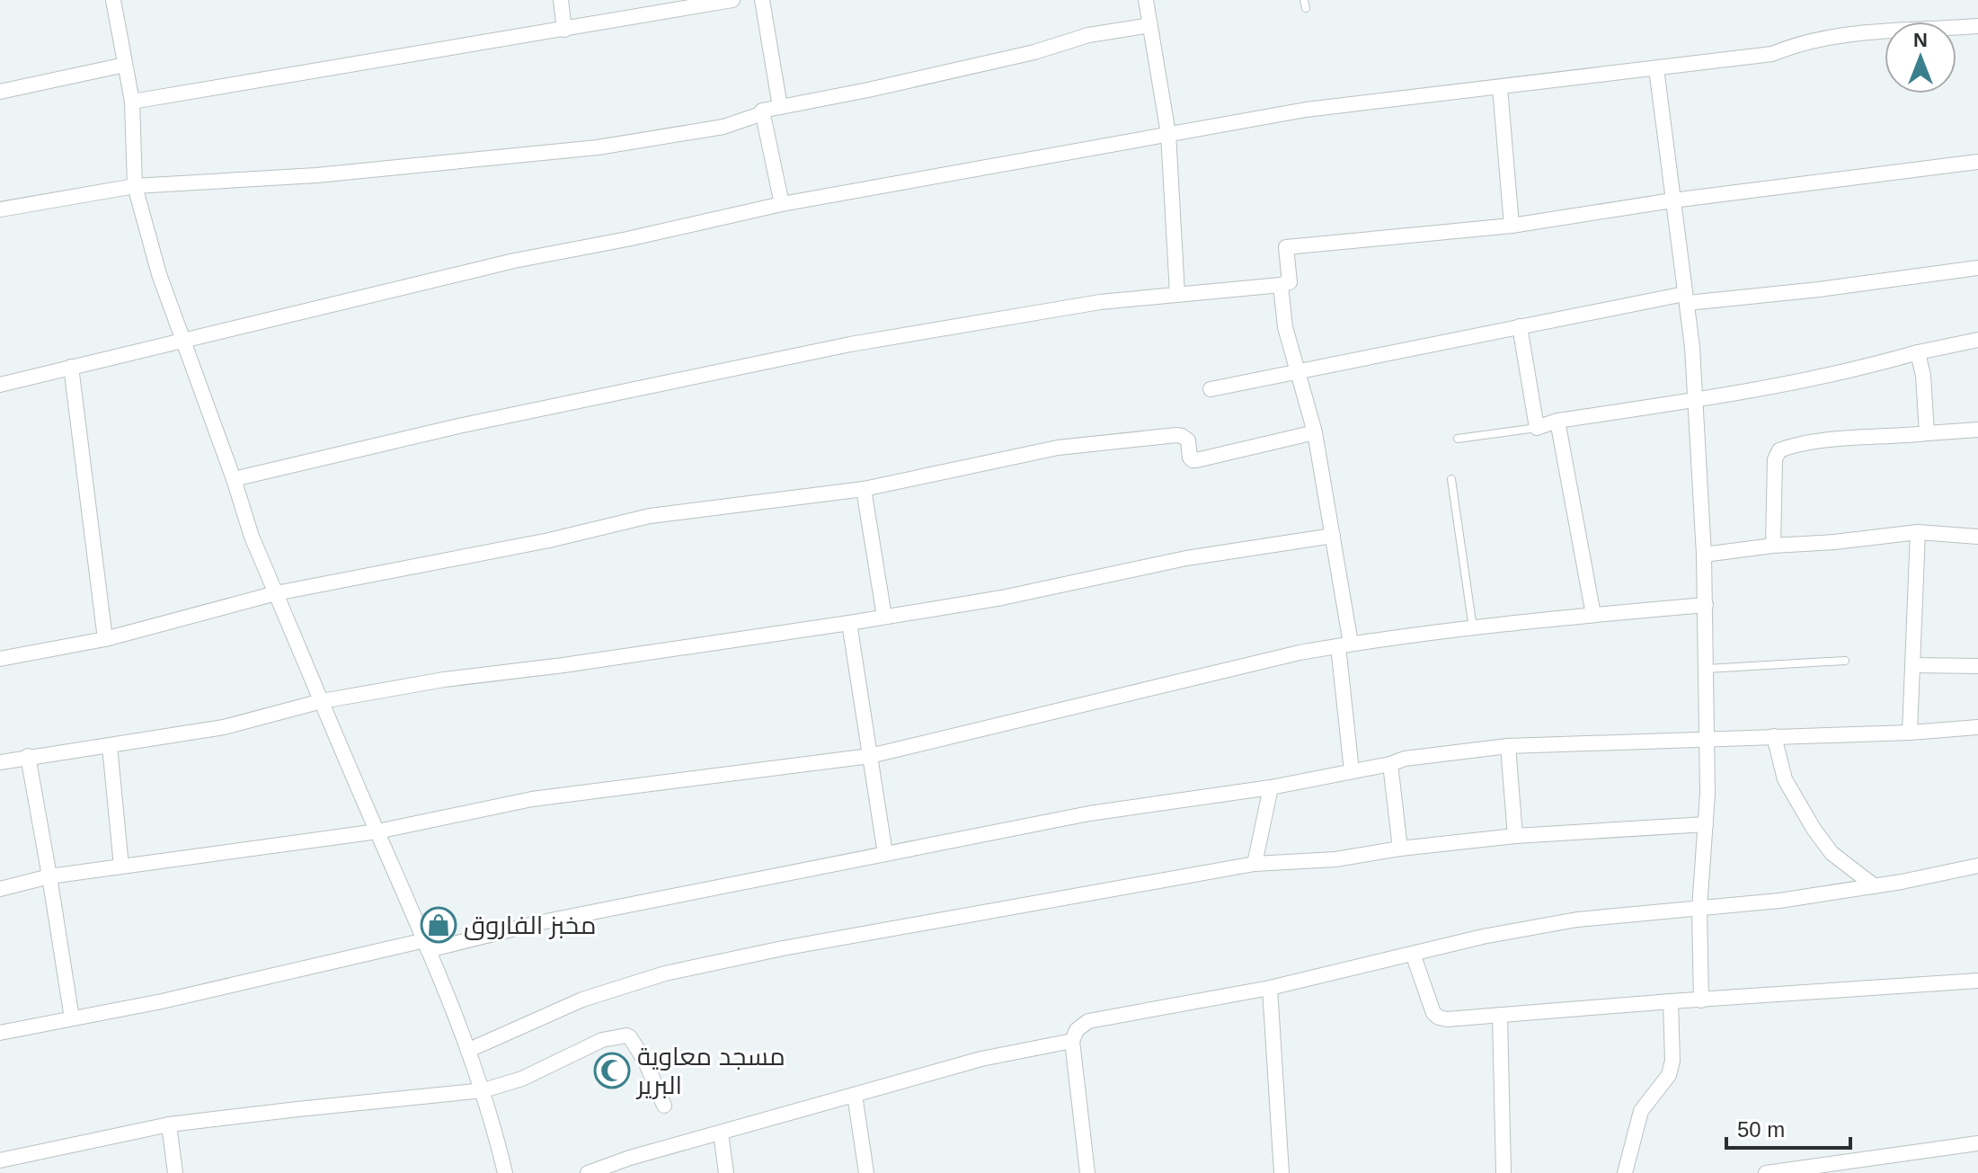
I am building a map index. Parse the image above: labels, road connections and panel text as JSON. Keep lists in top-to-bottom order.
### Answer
{
  "places": {
    "shop": ["مخبز الفاروق"],
    "mosque": ["مسجد معاوية البرير"]
  },
  "scale_bar": "50 m",
  "north": "top"
}
